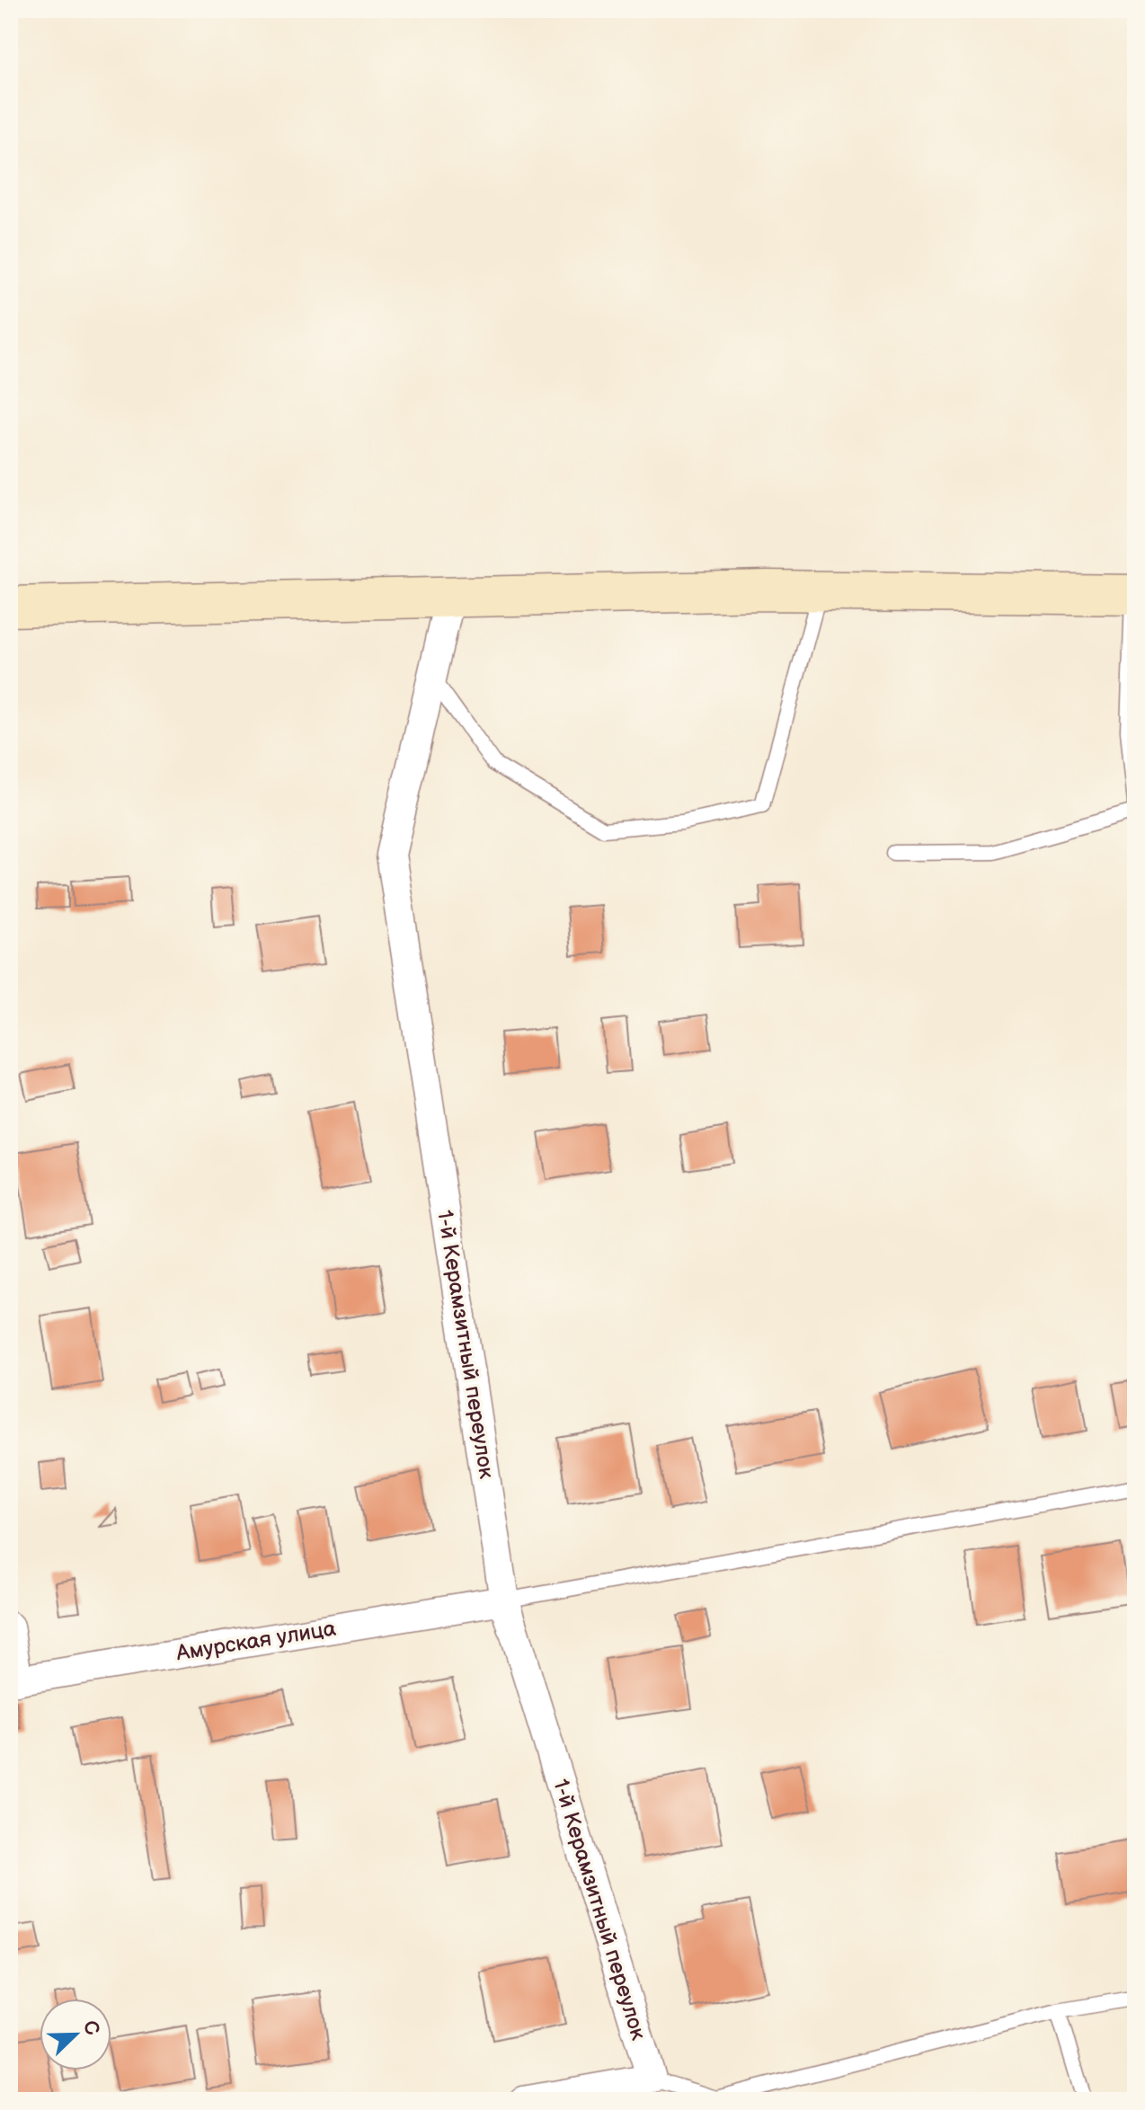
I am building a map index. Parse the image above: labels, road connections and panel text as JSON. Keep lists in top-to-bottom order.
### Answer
{
  "streets": {
    "street": ["1-й Керамзитный переулок", "Амурская улица"]
  },
  "crossings": [
    ["1-й Керамзитный переулок", "Амурская улица"]
  ],
  "north": "top right"
}
